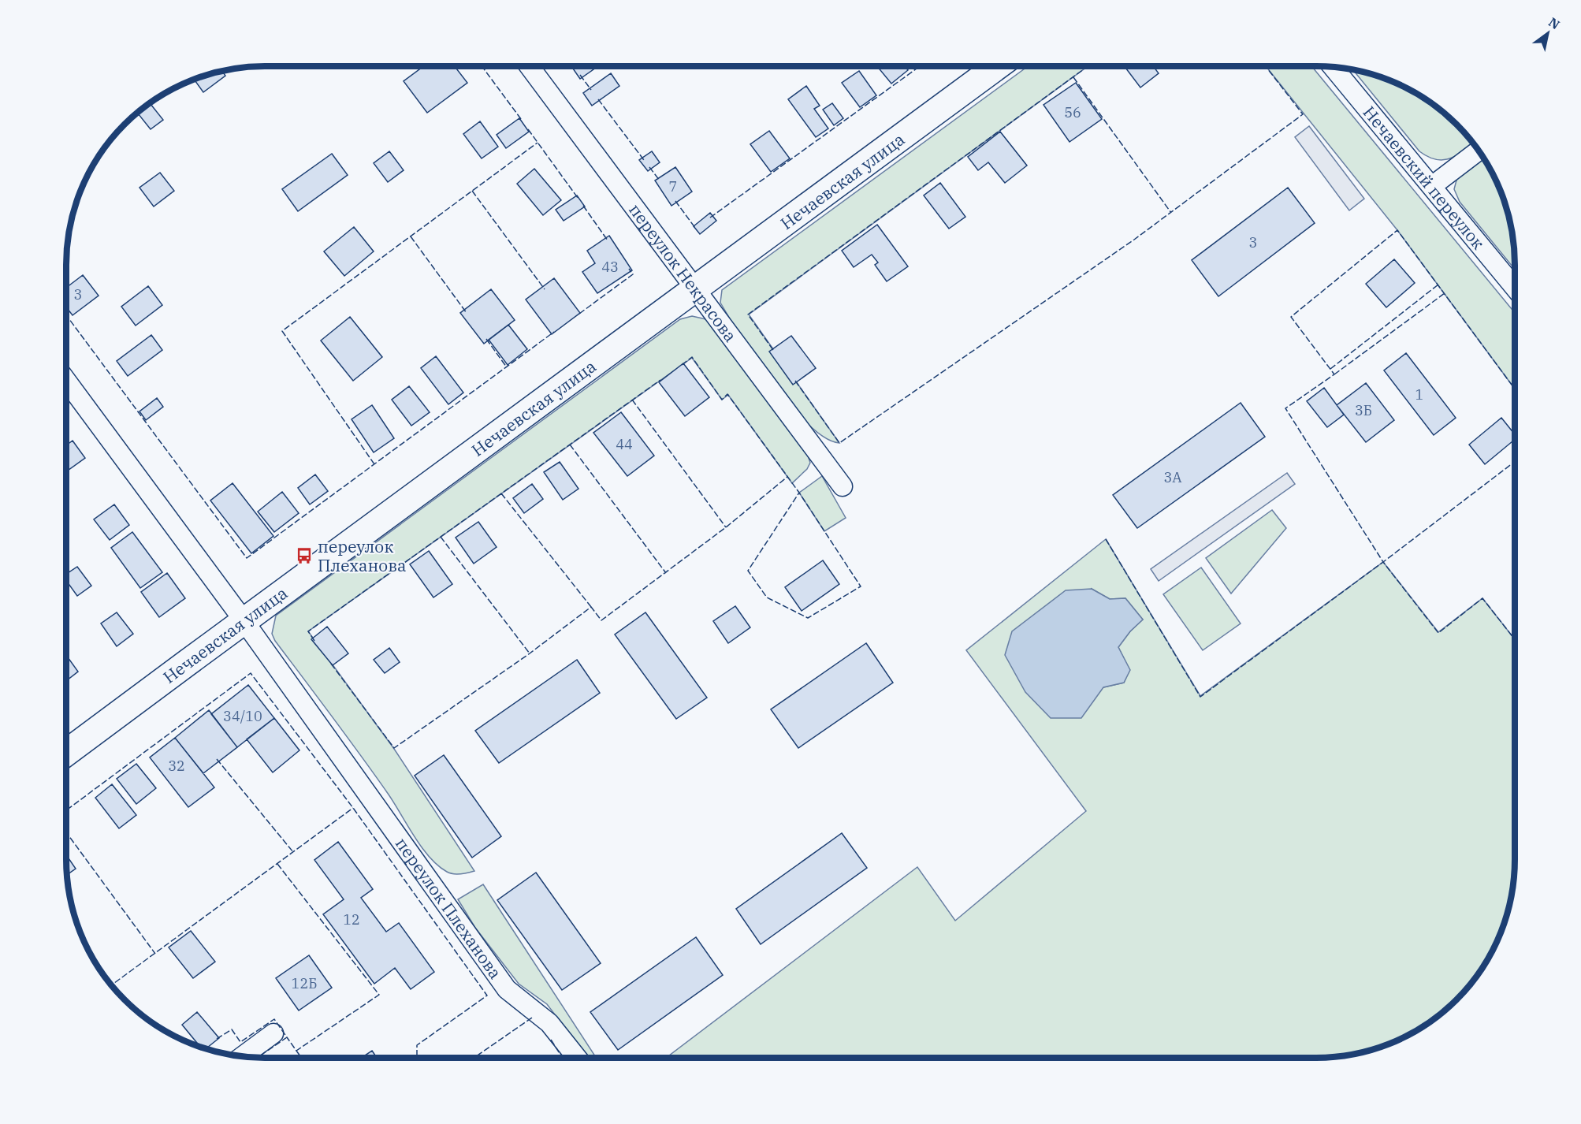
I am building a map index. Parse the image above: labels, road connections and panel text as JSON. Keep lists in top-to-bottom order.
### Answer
{
  "streets": {
    "street": [
      "Нечаевский переулок",
      "Нечаевская улица",
      "переулок Некрасова",
      "переулок Плеханова"
    ]
  },
  "crossings": [
    ["Нечаевская улица", "переулок Некрасова"],
    ["Нечаевская улица", "переулок Плеханова"]
  ],
  "places": {
    "bus stop": ["переулок Плеханова"]
  },
  "house_numbers": [
    "56",
    "7",
    "3",
    "43",
    "3",
    "1",
    "3Б",
    "44",
    "3А",
    "34/10",
    "32",
    "12",
    "12Б"
  ],
  "north": "top right"
}
